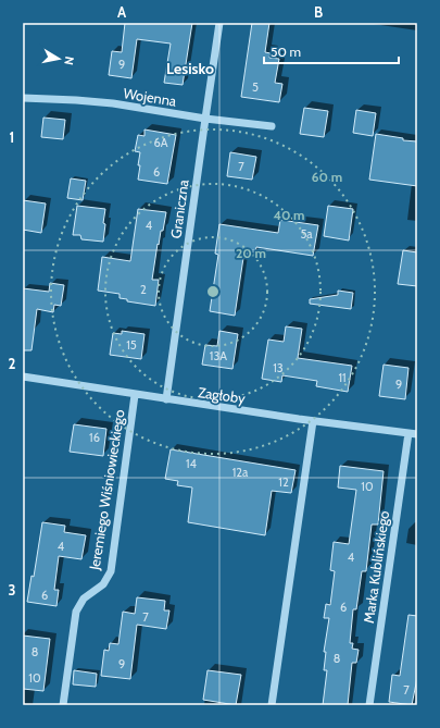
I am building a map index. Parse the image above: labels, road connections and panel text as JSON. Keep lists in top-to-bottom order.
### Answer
{
  "streets": {
    "street": [
      "Wojenna",
      "Graniczna",
      "Zagłoby",
      "Jeremiego Wiśniowieckiego",
      "Marka Kublińskiego"
    ]
  },
  "crossings": [
    ["Wojenna", "Graniczna"],
    ["Graniczna", "Zagłoby"],
    ["Zagłoby", "Jeremiego Wiśniowieckiego"],
    ["Zagłoby", "Marka Kublińskiego"]
  ],
  "districts": ["Lesisko"],
  "house_numbers": [
    "9",
    "5",
    "6A",
    "7",
    "6",
    "4",
    "5a",
    "2",
    "15",
    "13A",
    "13",
    "11",
    "9",
    "16",
    "14",
    "12a",
    "12",
    "10",
    "4",
    "4",
    "6",
    "6",
    "7",
    "8",
    "8",
    "9",
    "10",
    "7"
  ],
  "scale_bar": "50 m",
  "north": "right",
  "grid": {
    "columns": ["A", "B"],
    "rows": ["1", "2", "3"]
  },
  "rings": ["60 m", "40 m", "20 m"]
}
